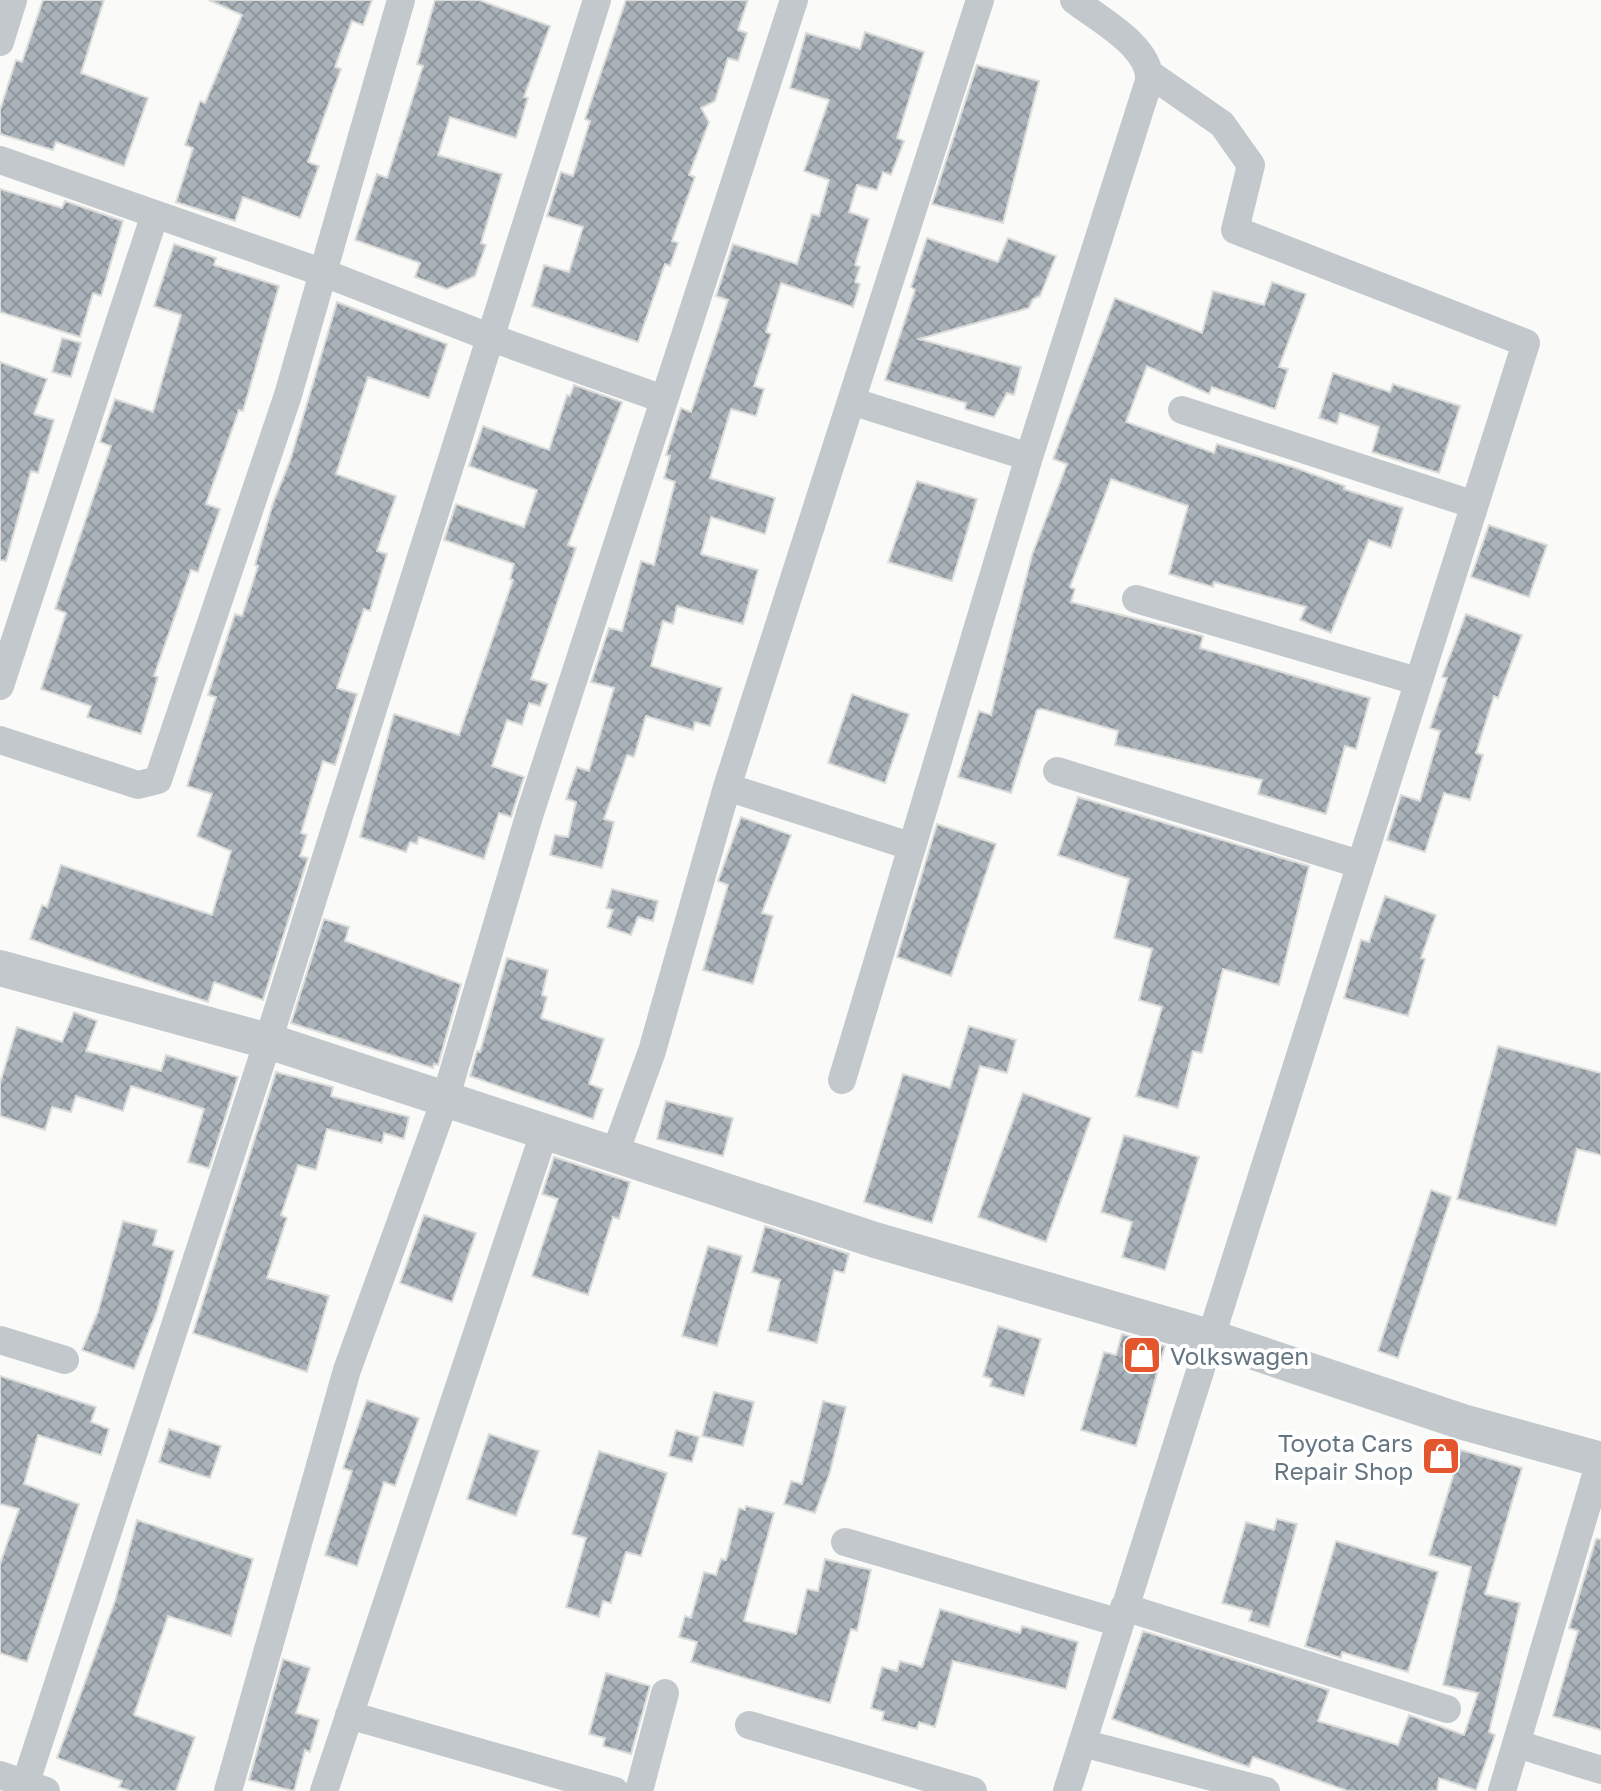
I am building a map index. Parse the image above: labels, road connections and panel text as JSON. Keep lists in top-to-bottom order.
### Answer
{
  "places": {
    "shop": ["Volkswagen", "Toyota Cars Repair Shop"]
  }
}
